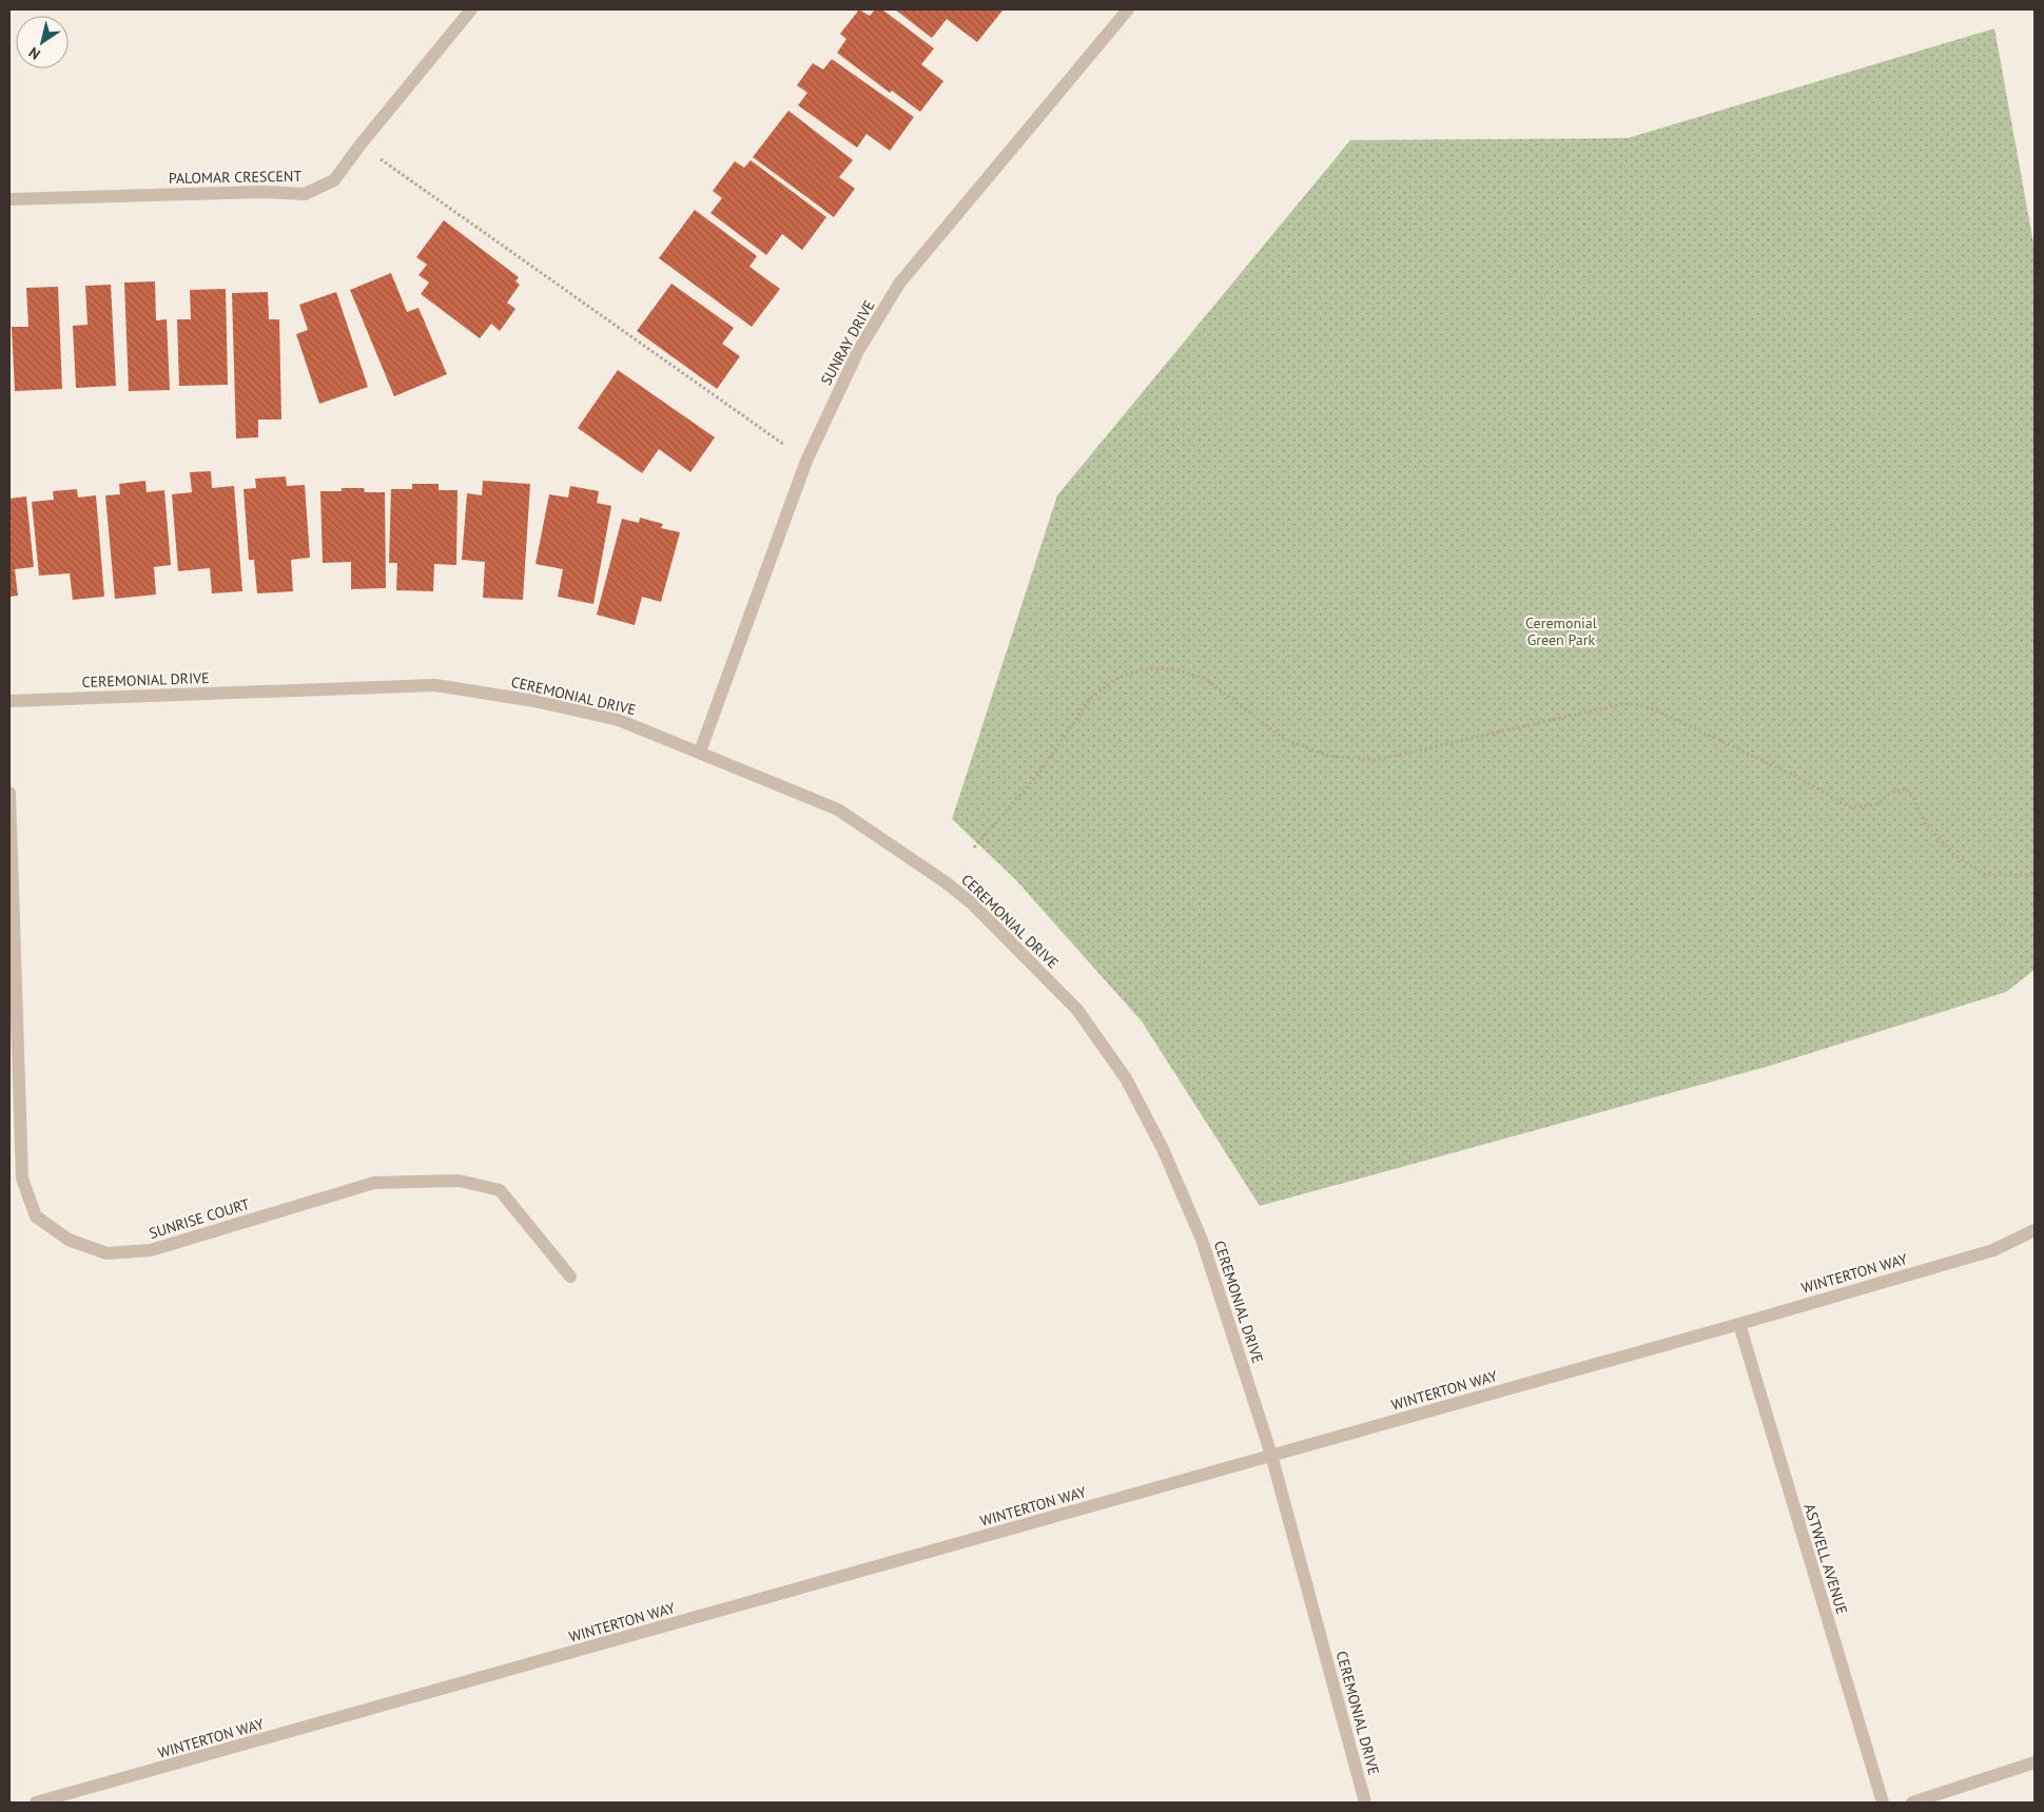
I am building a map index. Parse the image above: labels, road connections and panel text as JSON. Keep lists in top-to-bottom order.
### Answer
{
  "streets": {
    "street": [
      "PALOMAR CRESCENT",
      "SUNRAY DRIVE",
      "CEREMONIAL DRIVE",
      "SUNRISE COURT",
      "WINTERTON WAY",
      "ASTWELL AVENUE"
    ]
  },
  "crossings": [
    ["SUNRAY DRIVE", "CEREMONIAL DRIVE"],
    ["CEREMONIAL DRIVE", "WINTERTON WAY"],
    ["WINTERTON WAY", "ASTWELL AVENUE"]
  ],
  "parks": ["Ceremonial Green Park"],
  "north": "bottom left"
}
